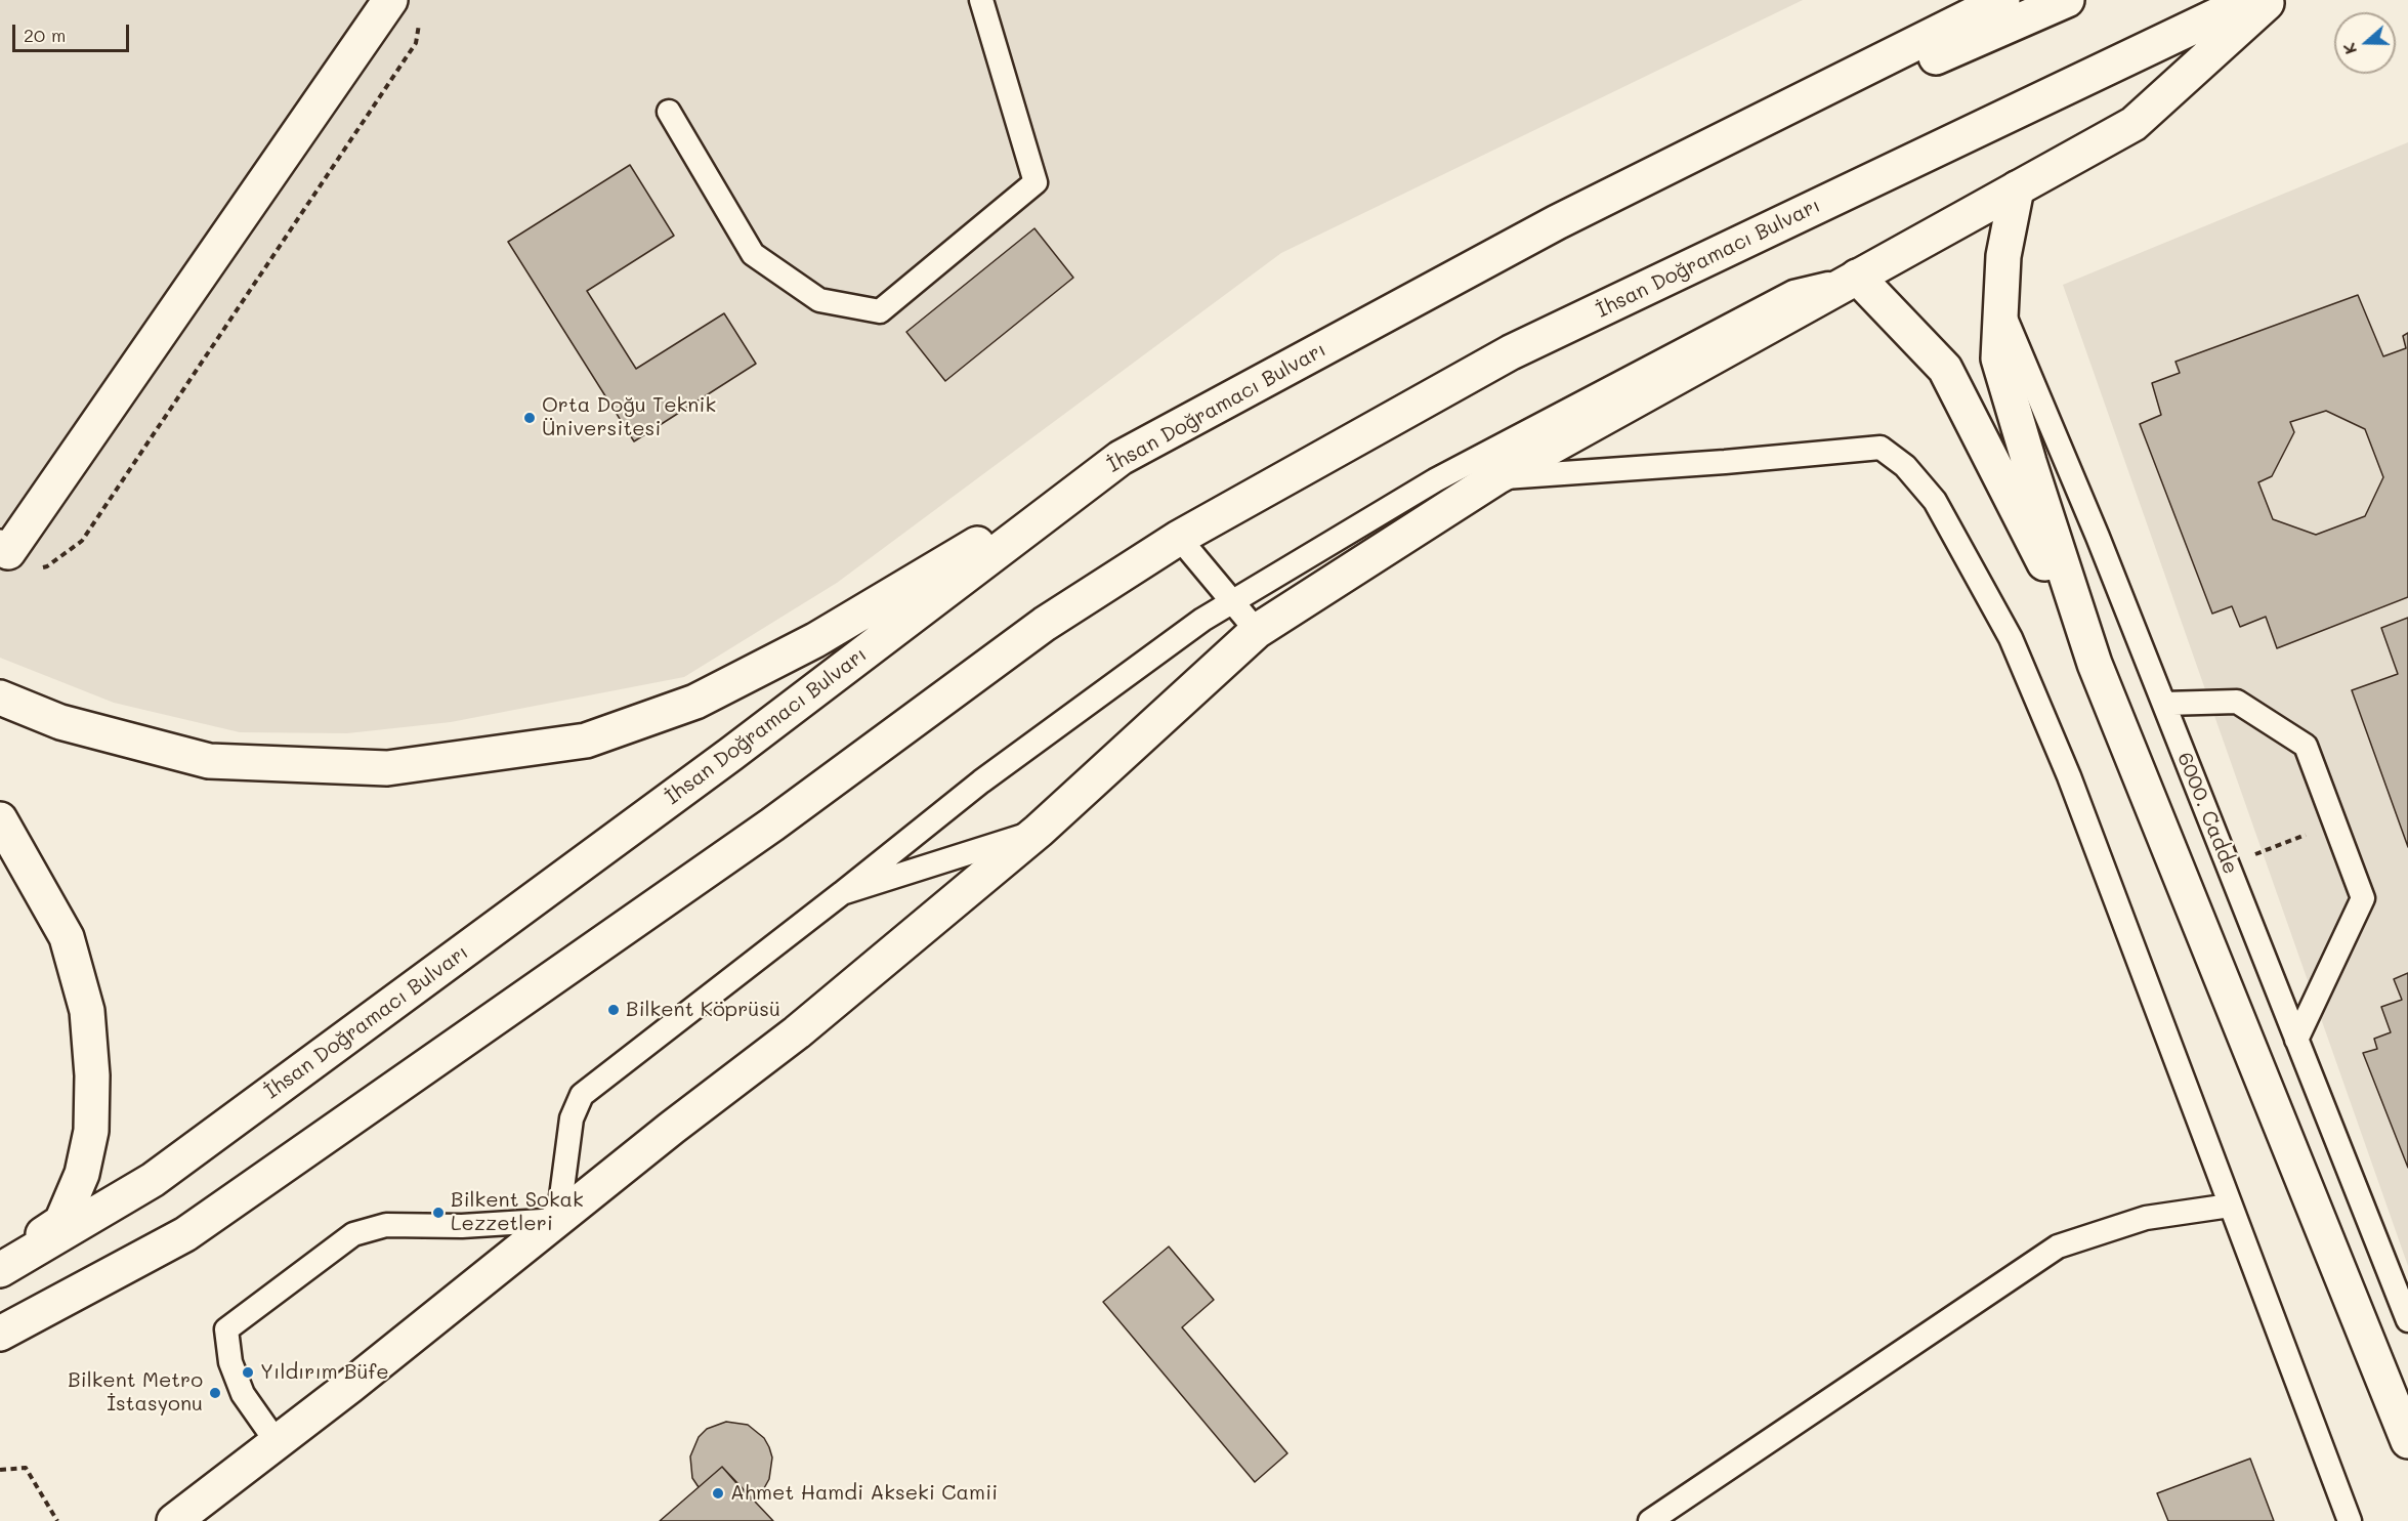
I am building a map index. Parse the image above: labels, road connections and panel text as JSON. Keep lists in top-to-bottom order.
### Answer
{
  "streets": {
    "main road": ["İhsan Doğramacı Bulvarı", "6000. Cadde"]
  },
  "places": [
    "Orta Doğu Teknik Üniversitesi",
    "Bilkent Köprüsü",
    "Bilkent Sokak Lezzetleri",
    "Yıldırım Büfe",
    "Bilkent Metro İstasyonu",
    "Ahmet Hamdi Akseki Camii"
  ],
  "scale_bar": "20 m",
  "north": "left"
}
